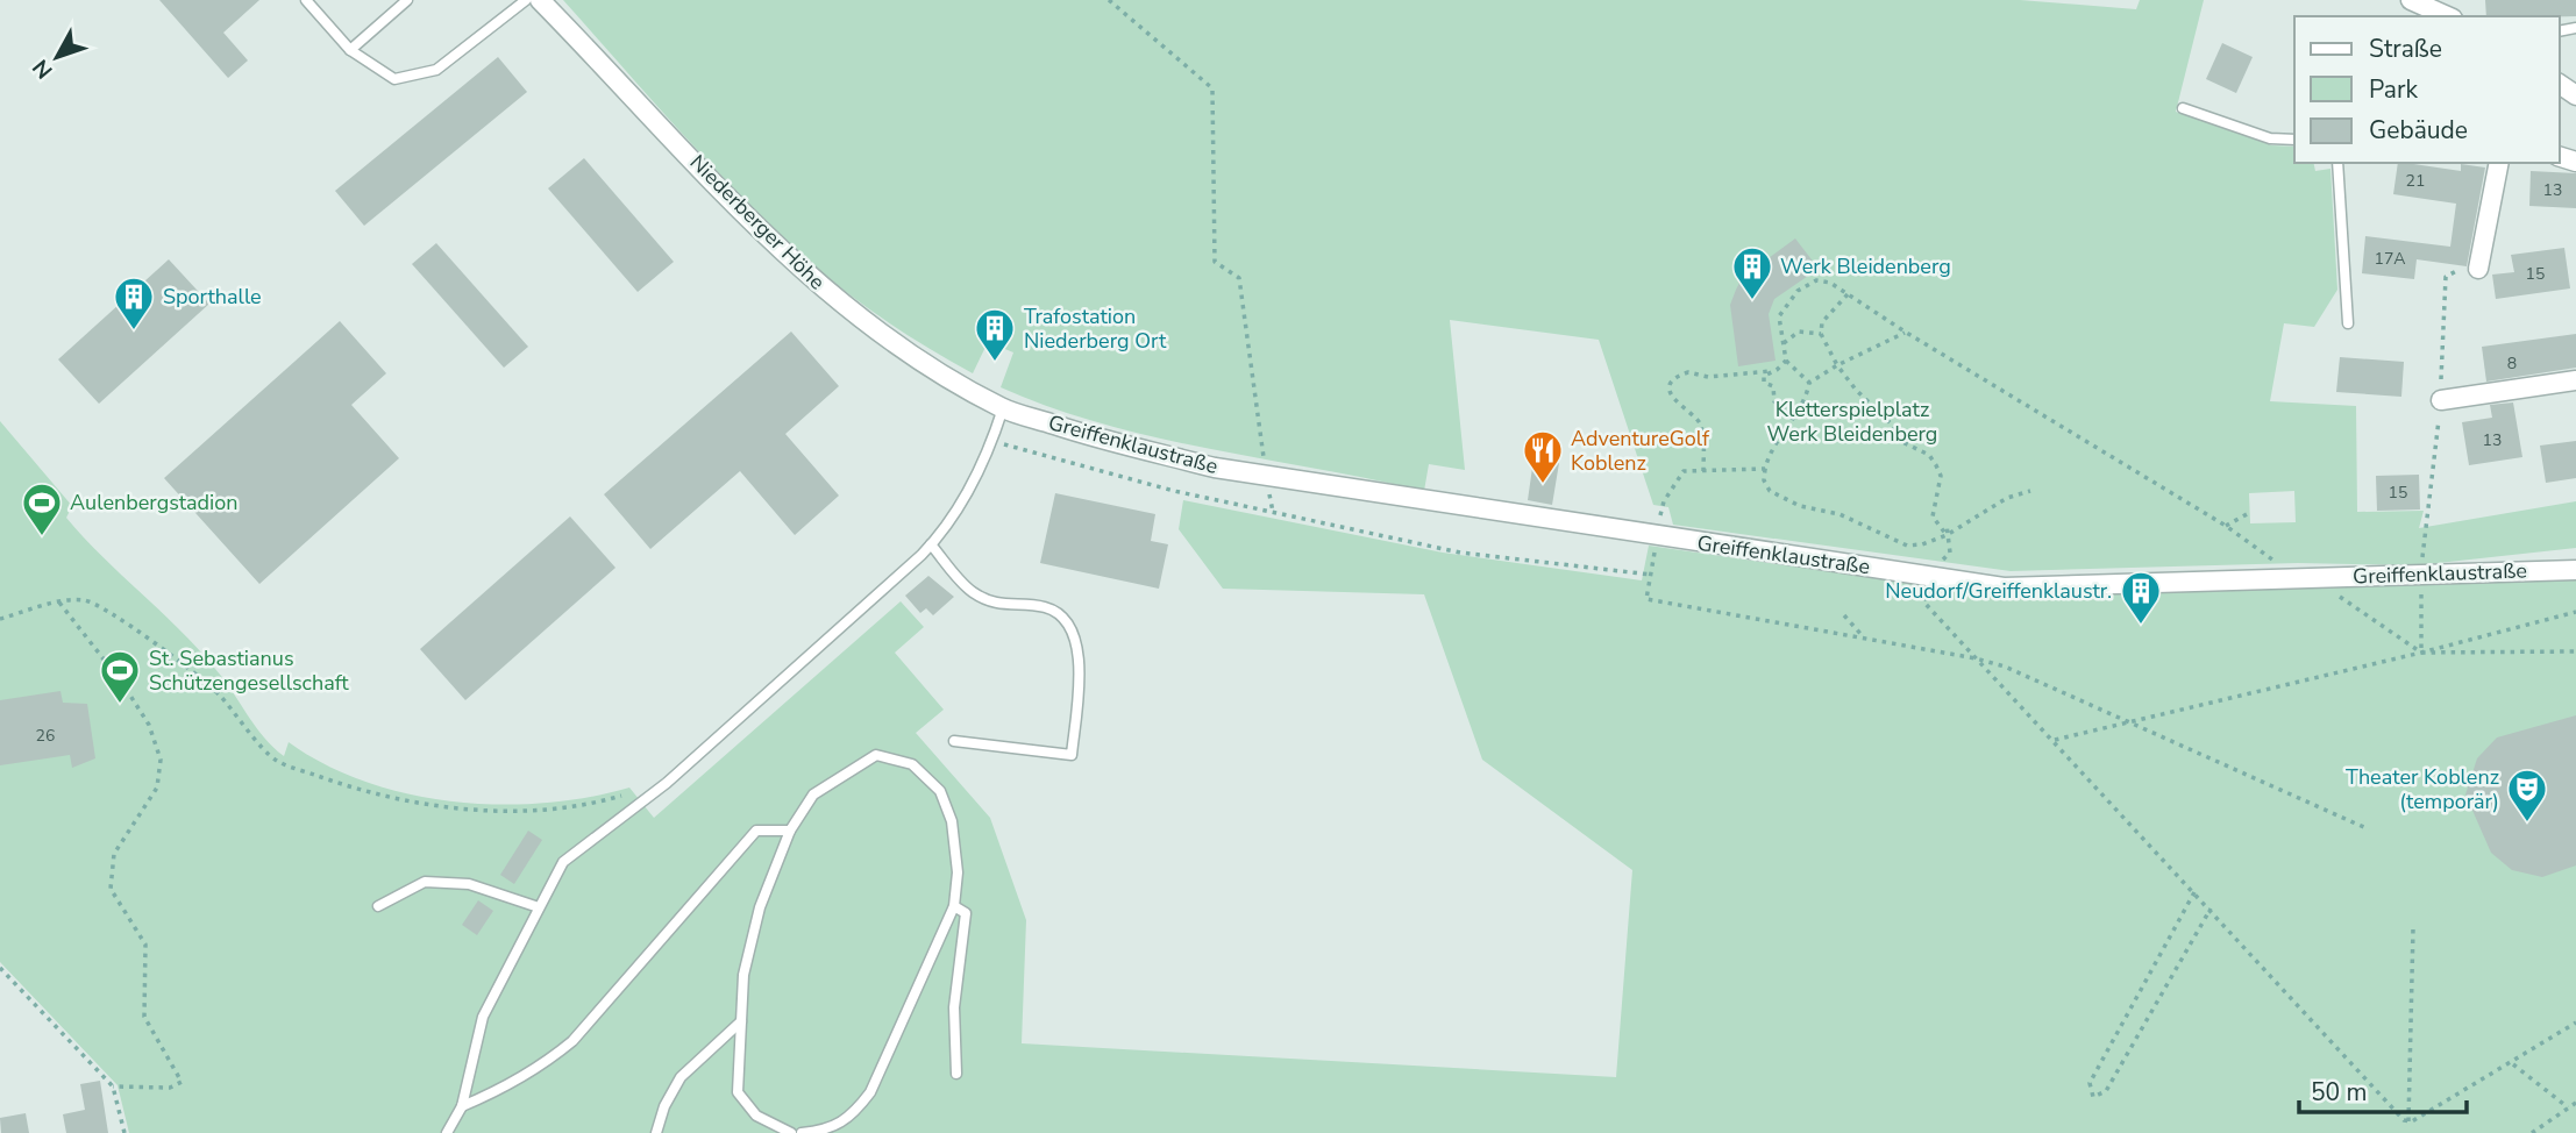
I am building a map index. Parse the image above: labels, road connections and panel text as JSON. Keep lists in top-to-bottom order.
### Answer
{
  "streets": {
    "street": ["Niederberger Höhe", "Greiffenklaustraße"]
  },
  "crossings": [
    ["Niederberger Höhe", "Greiffenklaustraße"]
  ],
  "parks": ["Kletterspielplatz Werk Bleidenberg"],
  "places": {
    "building": [
      "Werk Bleidenberg",
      "Sporthalle",
      "Trafostation Niederberg Ort",
      "Neudorf/Greiffenklaustr."
    ],
    "restaurant": ["AdventureGolf Koblenz"],
    "sports": ["Aulenbergstadion", "St. Sebastianus Schützengesellschaft"],
    "theatre": ["Theater Koblenz (temporär)"]
  },
  "house_numbers": [
    "21",
    "13",
    "17A",
    "15",
    "8",
    "13",
    "15",
    "26"
  ],
  "legend": ["Straße", "Park", "Gebäude"],
  "scale_bar": "50 m",
  "north": "bottom left"
}
